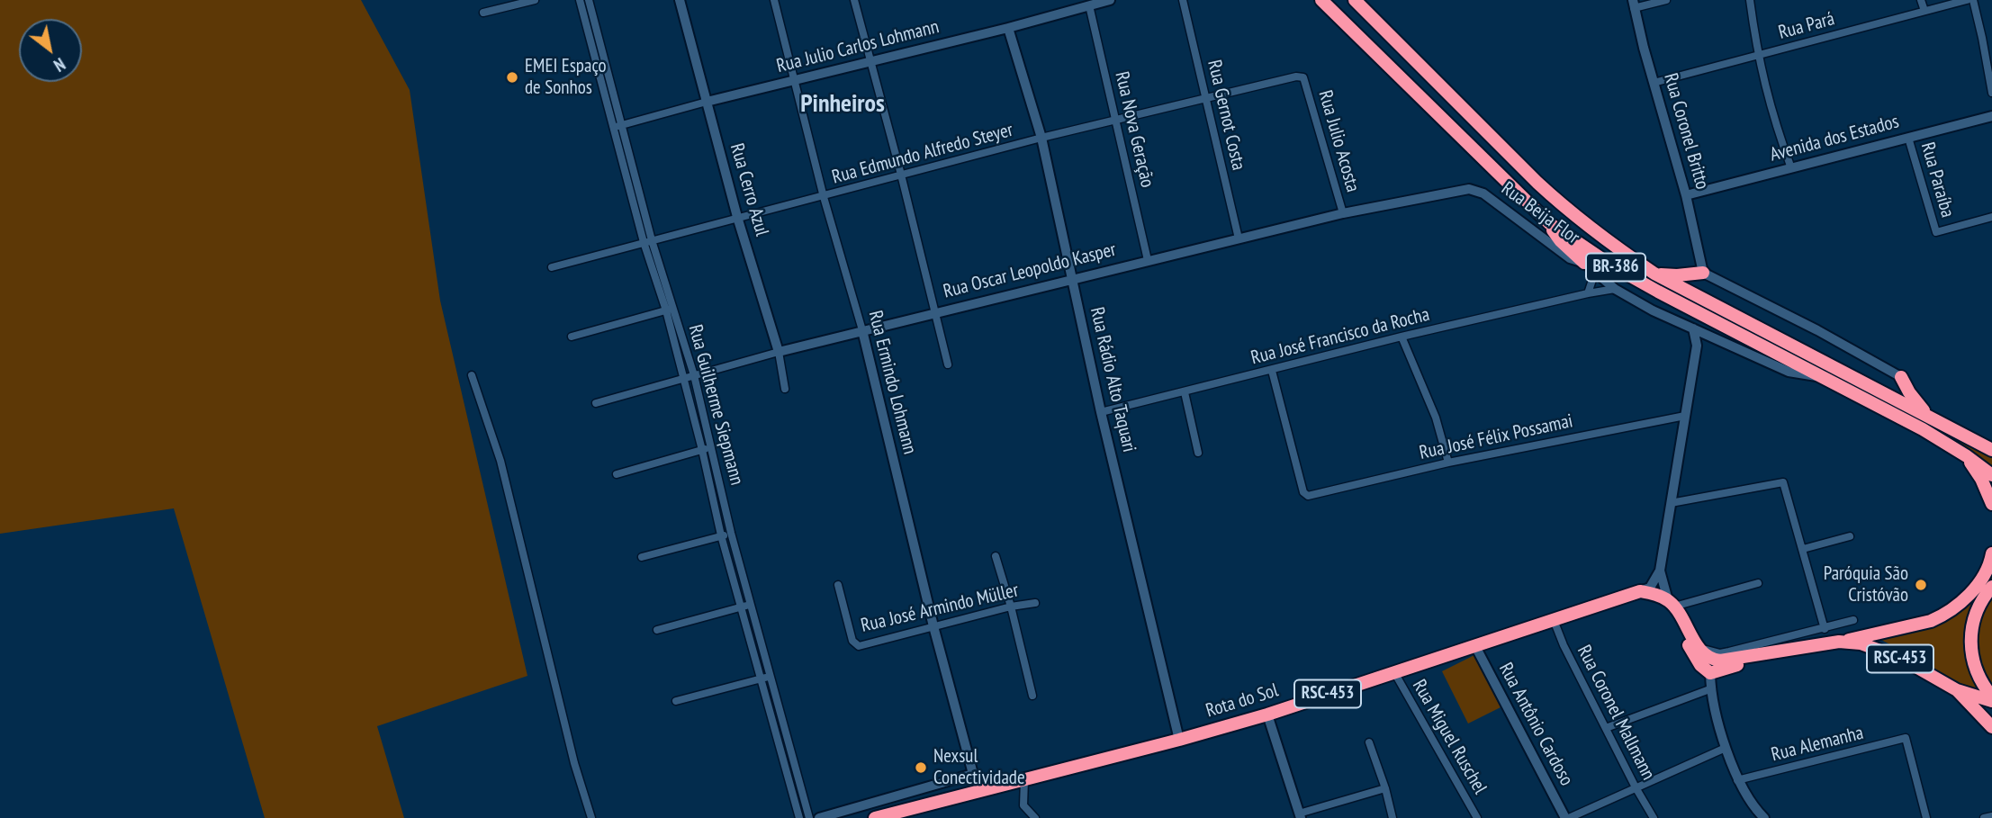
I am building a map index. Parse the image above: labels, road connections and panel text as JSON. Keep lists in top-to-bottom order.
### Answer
{
  "streets": {
    "highway": ["BR-386", "RSC-453", "Rota do Sol"],
    "street": [
      "Rua Pará",
      "Rua Julio Carlos Lohmann",
      "Rua Gernot Costa",
      "Rua Nova Geração",
      "Rua Coronel Britto",
      "Avenida dos Estados",
      "Rua Julio Acosta",
      "Rua Edmundo Alfredo Steyer",
      "Rua Paraíba",
      "Rua Cerro Azul",
      "Rua Beija Flor",
      "Rua Oscar Leopoldo Kasper",
      "Rua José Francisco da Rocha",
      "Rua Rádio Alto Taquari",
      "Rua Ermindo Lohmann",
      "Rua Guilherme Siepmann",
      "Rua José Félix Possamai",
      "Rua José Armindo Müller",
      "Rua Coronel Mallmann",
      "Rua Antônio Cardoso",
      "Rua Miguel Ruschel",
      "Rua Alemanha"
    ]
  },
  "crossings": [
    ["Rua Pará", "Rua Coronel Britto"],
    ["Rua Julio Carlos Lohmann", "Rua Nova Geração"],
    ["Rua Julio Carlos Lohmann", "Rua Cerro Azul"],
    ["Rua Julio Carlos Lohmann", "Rua Rádio Alto Taquari"],
    ["Rua Julio Carlos Lohmann", "Rua Ermindo Lohmann"],
    ["Rua Julio Carlos Lohmann", "Rua Guilherme Siepmann"],
    ["Rua Gernot Costa", "Rua Edmundo Alfredo Steyer"],
    ["Rua Gernot Costa", "Rua Oscar Leopoldo Kasper"],
    ["Rua Nova Geração", "Rua Edmundo Alfredo Steyer"],
    ["Rua Nova Geração", "Rua Oscar Leopoldo Kasper"],
    ["Rua Coronel Britto", "Avenida dos Estados"],
    ["Avenida dos Estados", "Rua Paraíba"],
    ["Rua Julio Acosta", "Rua Edmundo Alfredo Steyer"],
    ["Rua Julio Acosta", "Rua Oscar Leopoldo Kasper"],
    ["Rua Edmundo Alfredo Steyer", "Rua Cerro Azul"],
    ["Rua Edmundo Alfredo Steyer", "Rua Rádio Alto Taquari"],
    ["Rua Edmundo Alfredo Steyer", "Rua Ermindo Lohmann"],
    ["Rua Edmundo Alfredo Steyer", "Rua Guilherme Siepmann"],
    ["Rua Cerro Azul", "Rua Oscar Leopoldo Kasper"],
    ["Rua Beija Flor", "BR-386"],
    ["Rua Beija Flor", "Rua Oscar Leopoldo Kasper"],
    ["Rua Beija Flor", "Rua José Francisco da Rocha"],
    ["Rua Oscar Leopoldo Kasper", "Rua Rádio Alto Taquari"],
    ["Rua Oscar Leopoldo Kasper", "Rua Ermindo Lohmann"],
    ["Rua Oscar Leopoldo Kasper", "Rua Guilherme Siepmann"],
    ["Rua José Francisco da Rocha", "Rua Rádio Alto Taquari"],
    ["Rua José Francisco da Rocha", "Rua José Félix Possamai"],
    ["Rua Rádio Alto Taquari", "Rota do Sol"],
    ["Rua Ermindo Lohmann", "Rua José Armindo Müller"],
    ["Rota do Sol", "Rua Coronel Mallmann"],
    ["Rota do Sol", "Rua Antônio Cardoso"],
    ["Rota do Sol", "Rua Miguel Ruschel"]
  ],
  "districts": ["Pinheiros"],
  "places": ["EMEI Espaço de Sonhos", "Paróquia São Cristóvão", "Nexsul Conectividade"],
  "north": "bottom right"
}
